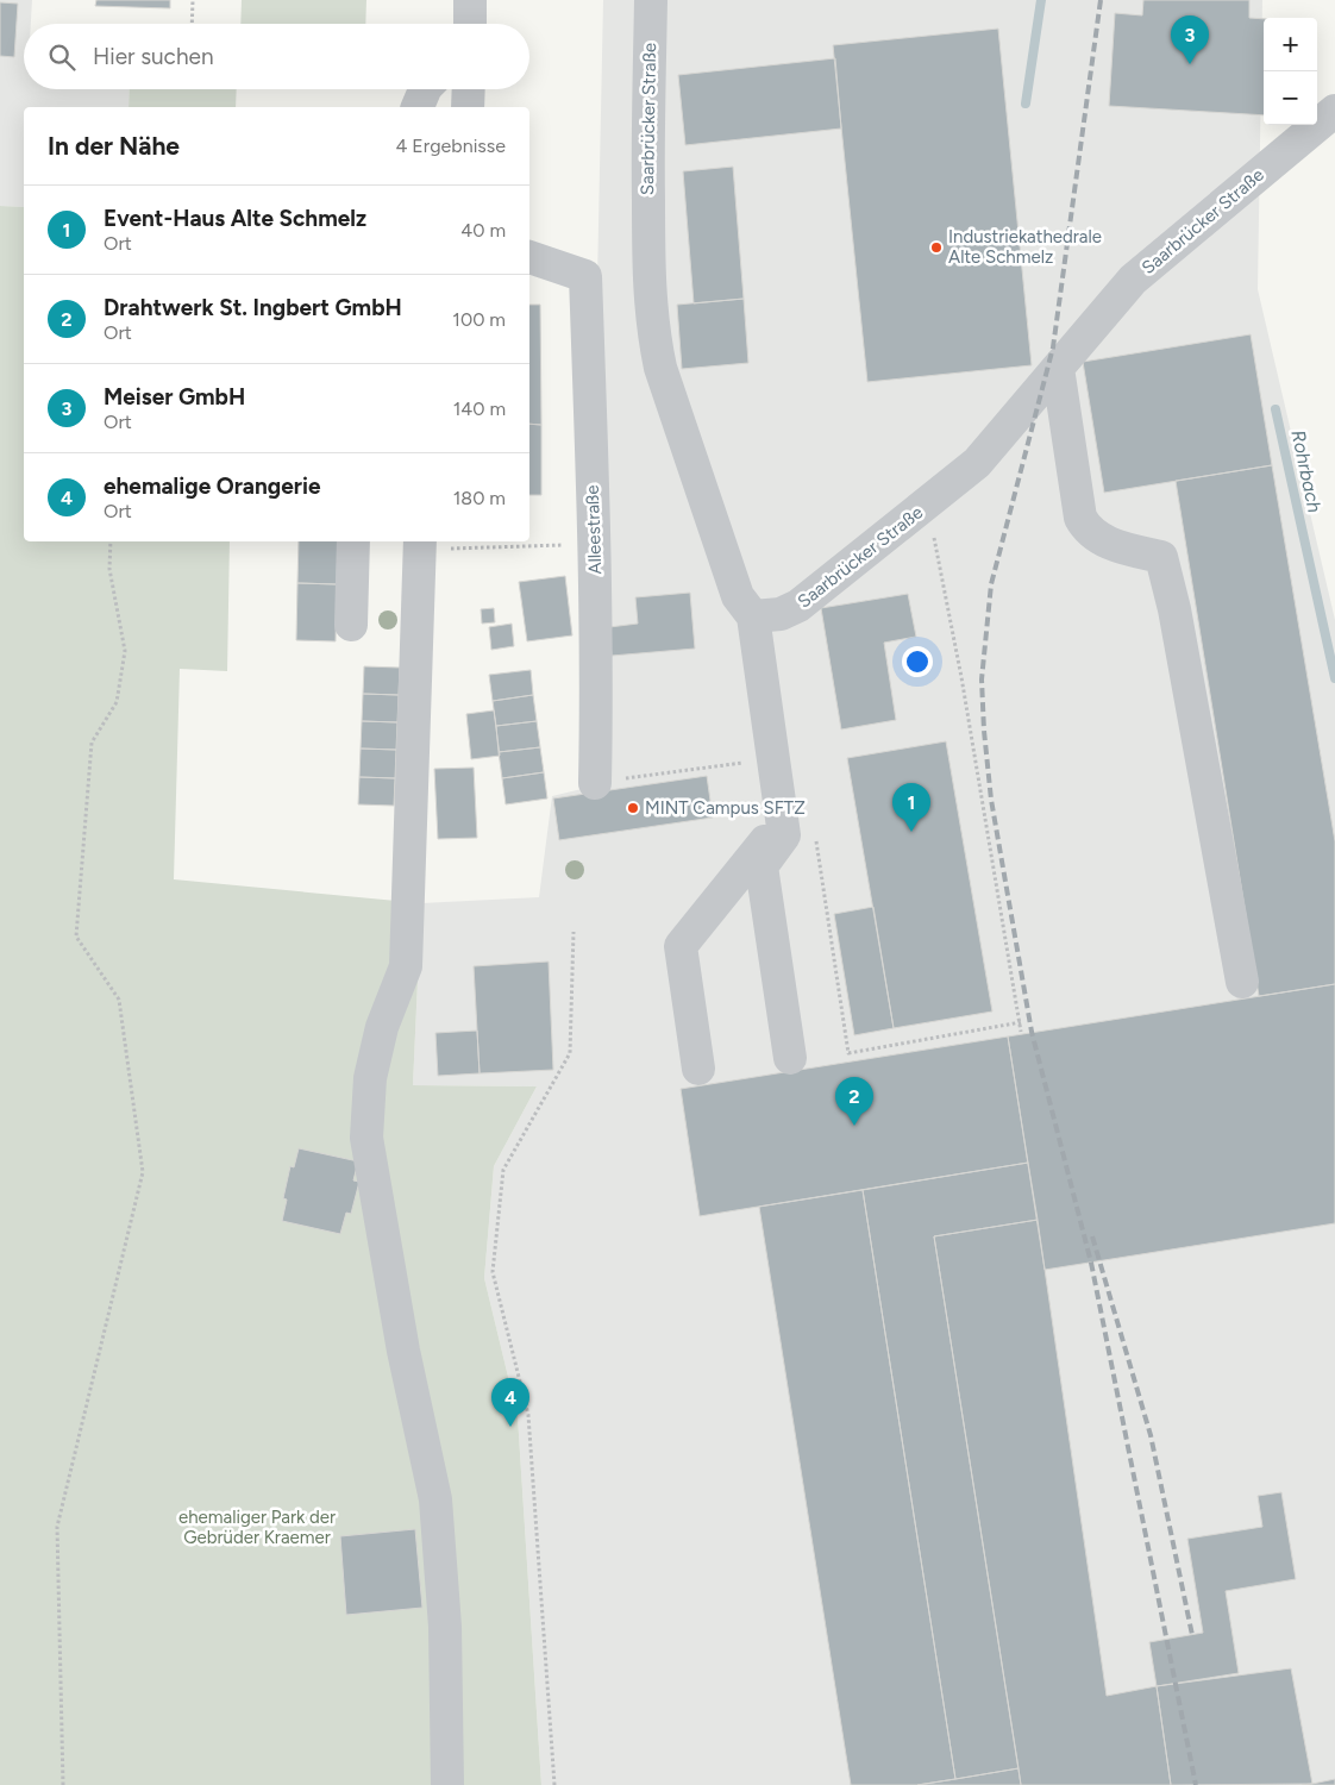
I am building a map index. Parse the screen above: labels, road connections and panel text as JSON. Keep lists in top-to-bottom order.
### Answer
{
  "streets": {
    "street": ["Saarbrücker Straße", "Alleestraße"]
  },
  "water": ["Rohrbach"],
  "parks": ["ehemaliger Park der Gebrüder Kraemer"],
  "places": ["Industriekathedrale Alte Schmelz", "MINT Campus SFTZ"],
  "page": {
    "pins": [
      "3",
      "1",
      "2",
      "4"
    ],
    "map_buttons": ["+", "−"],
    "search": "Hier suchen",
    "heading": ["In der Nähe", "4 Ergebnisse"],
    "list": [
      {
        "mark": "1",
        "name": "Event-Haus Alte Schmelz",
        "note": "Ort",
        "value": "40 m"
      },
      {
        "mark": "2",
        "name": "Drahtwerk St. Ingbert GmbH",
        "note": "Ort",
        "value": "100 m"
      },
      {
        "mark": "3",
        "name": "Meiser GmbH",
        "note": "Ort",
        "value": "140 m"
      },
      {
        "mark": "4",
        "name": "ehemalige Orangerie",
        "note": "Ort",
        "value": "180 m"
      }
    ]
  }
}
